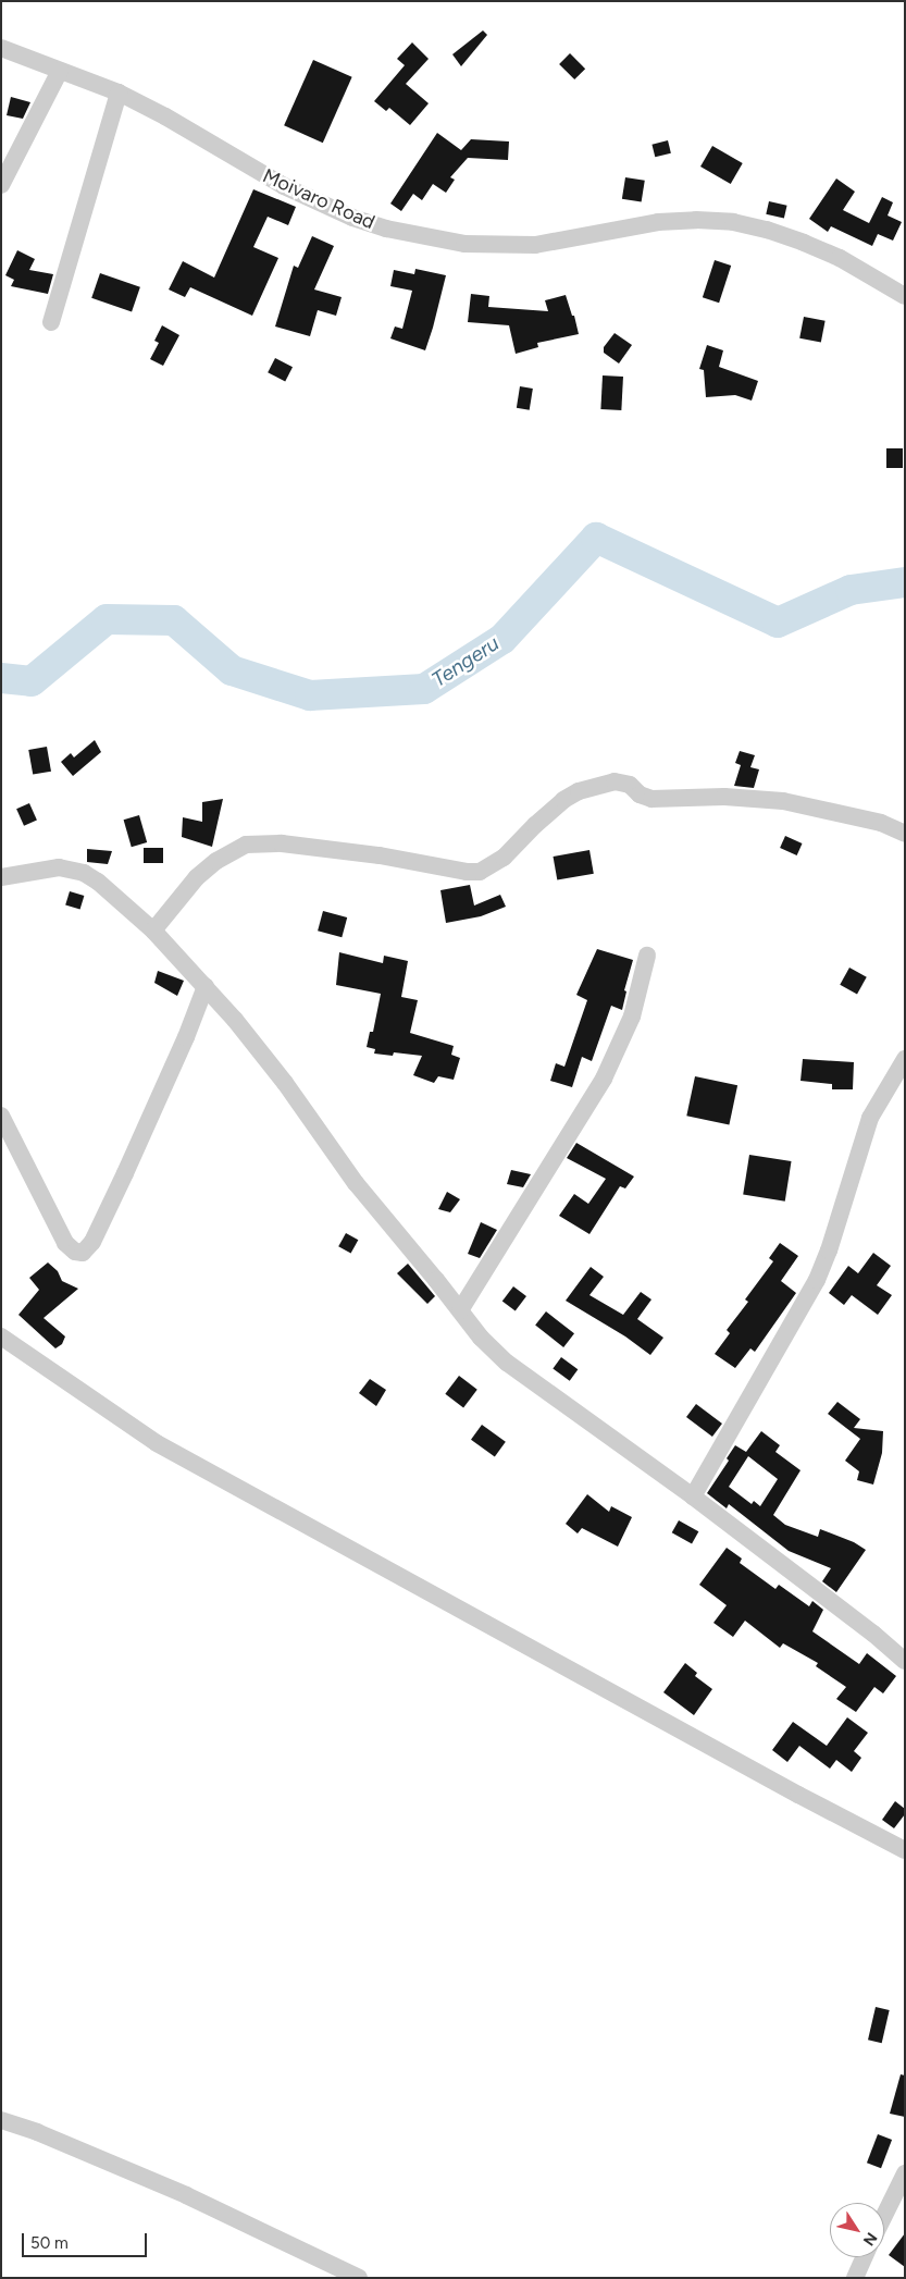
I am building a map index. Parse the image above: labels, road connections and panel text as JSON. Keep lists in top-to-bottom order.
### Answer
{
  "streets": {
    "street": ["Moivaro Road"]
  },
  "water": ["Tengeru"],
  "scale_bar": "50 m",
  "north": "bottom right"
}
